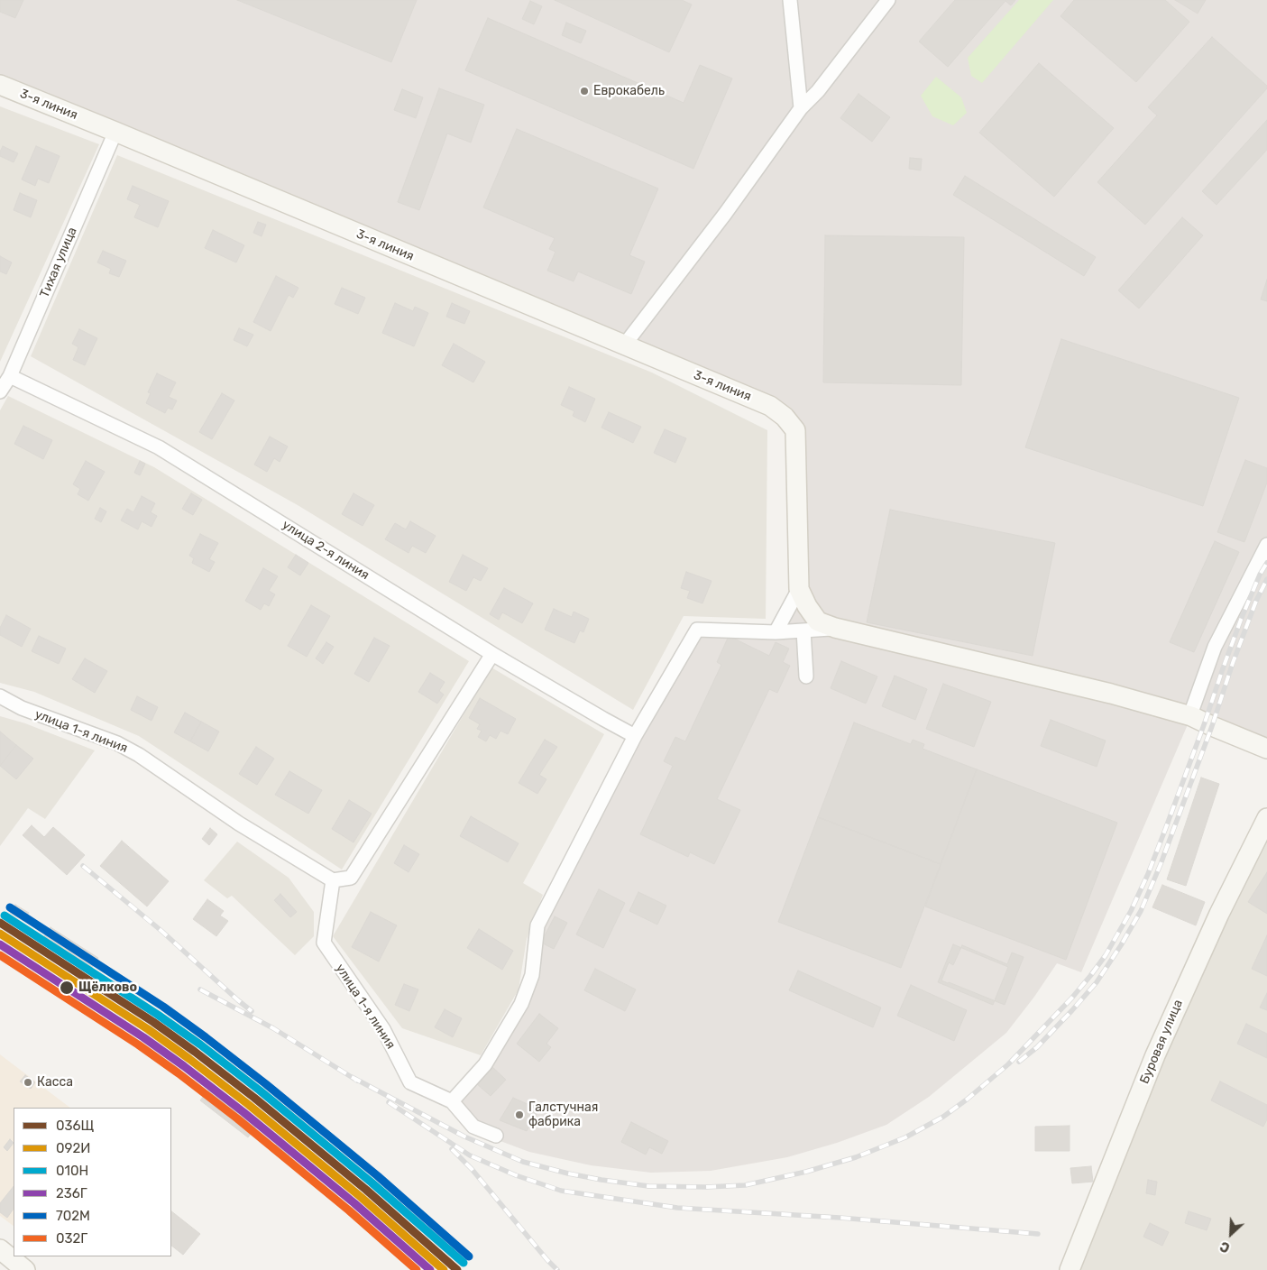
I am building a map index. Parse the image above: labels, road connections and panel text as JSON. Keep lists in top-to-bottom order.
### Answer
{
  "streets": {
    "street": [
      "3-я линия",
      "Тихая улица",
      "улица 2-я линия",
      "улица 1-я линия",
      "Буровая улица"
    ]
  },
  "crossings": [
    ["3-я линия", "Тихая улица"],
    ["Тихая улица", "улица 2-я линия"]
  ],
  "places": [
    "Еврокабель",
    "Щёлково",
    "Касса",
    "Галстучная фабрика"
  ],
  "lines": [
    "transit line 702М",
    "transit line 010Н",
    "transit line 036Щ",
    "transit line 092И",
    "transit line 236Г",
    "transit line 032Г"
  ],
  "legend": [
    "036Щ",
    "092И",
    "010Н",
    "236Г",
    "702М",
    "032Г"
  ],
  "north": "bottom left"
}
